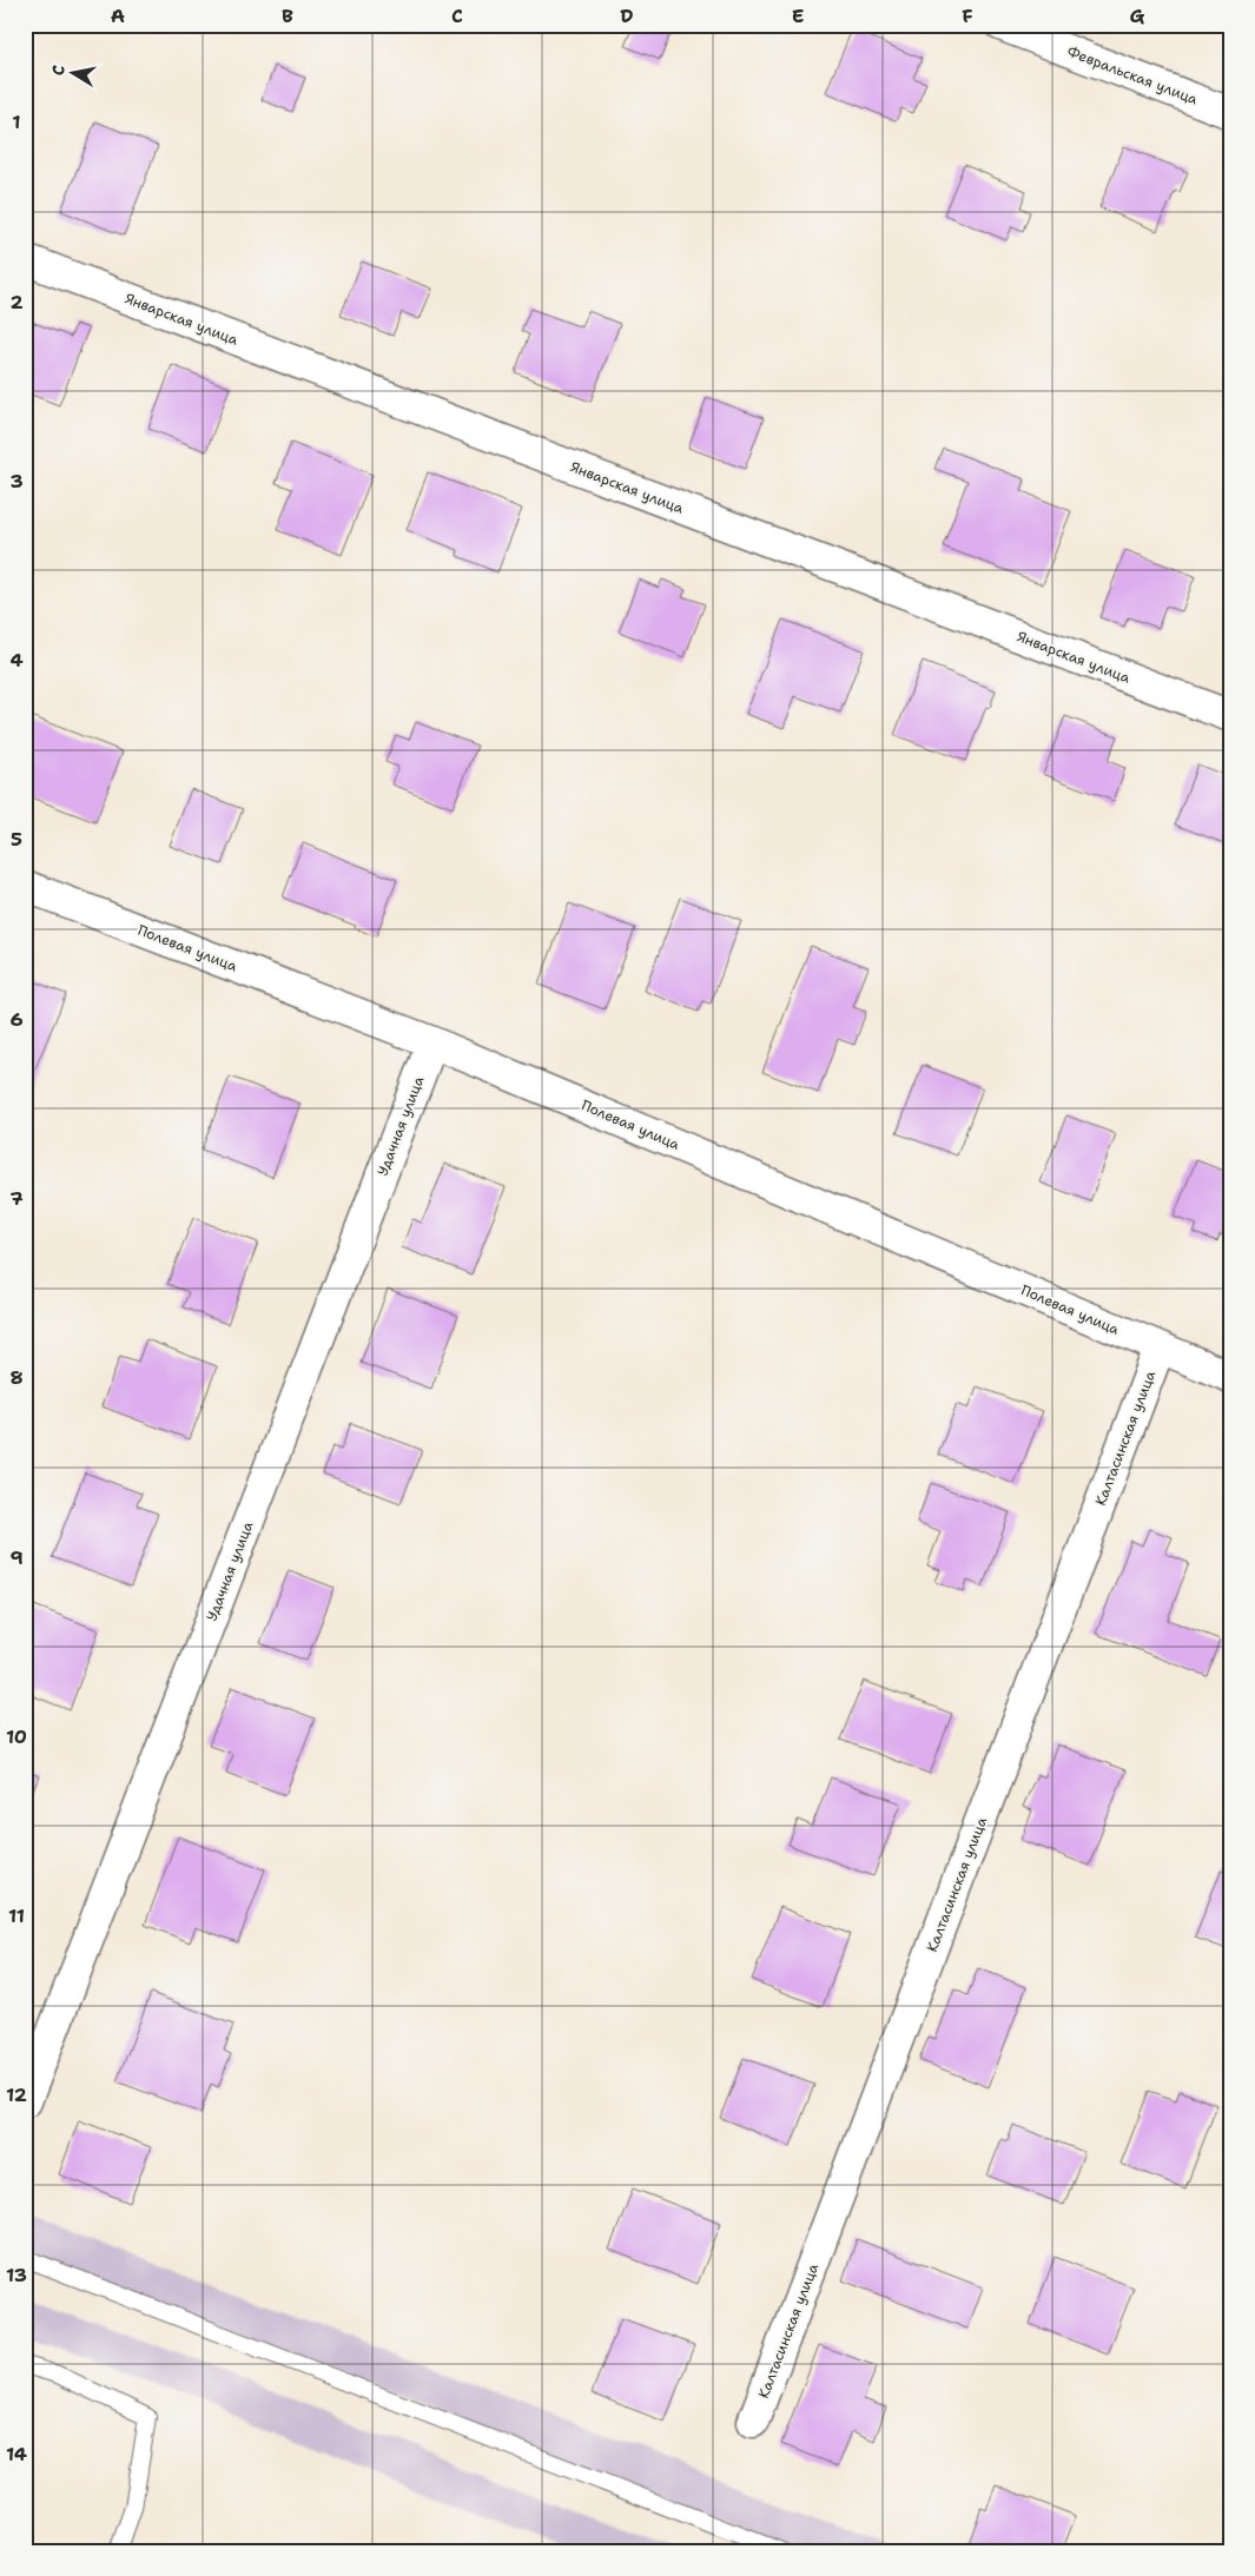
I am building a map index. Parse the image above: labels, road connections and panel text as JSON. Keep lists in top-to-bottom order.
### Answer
{
  "streets": {
    "street": [
      "Февральская улица",
      "Январская улица",
      "Полевая улица",
      "Удачная улица",
      "Калтасинская улица"
    ]
  },
  "crossings": [
    ["Полевая улица", "Удачная улица"],
    ["Полевая улица", "Калтасинская улица"]
  ],
  "north": "left",
  "grid": {
    "columns": [
      "A",
      "B",
      "C",
      "D",
      "E",
      "F",
      "G"
    ],
    "rows": [
      "1",
      "2",
      "3",
      "4",
      "5",
      "6",
      "7",
      "8",
      "9",
      "10",
      "11",
      "12",
      "13",
      "14"
    ]
  }
}
